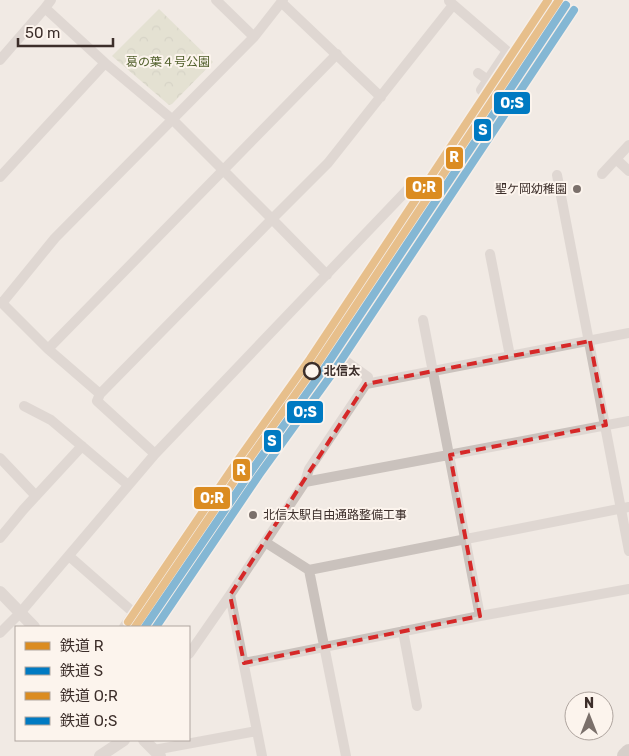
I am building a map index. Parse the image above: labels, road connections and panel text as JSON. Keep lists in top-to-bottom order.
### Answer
{
  "parks": ["葛の葉４号公園"],
  "places": ["聖ケ岡幼稚園", "北信太", "北信太駅自由通路整備工事"],
  "lines": [
    "rail line R",
    "rail line O;R",
    "rail line S",
    "rail line O;S"
  ],
  "legend": [
    "鉄道 R",
    "鉄道 S",
    "鉄道 O;R",
    "鉄道 O;S"
  ],
  "scale_bar": "50 m",
  "north": "top"
}
